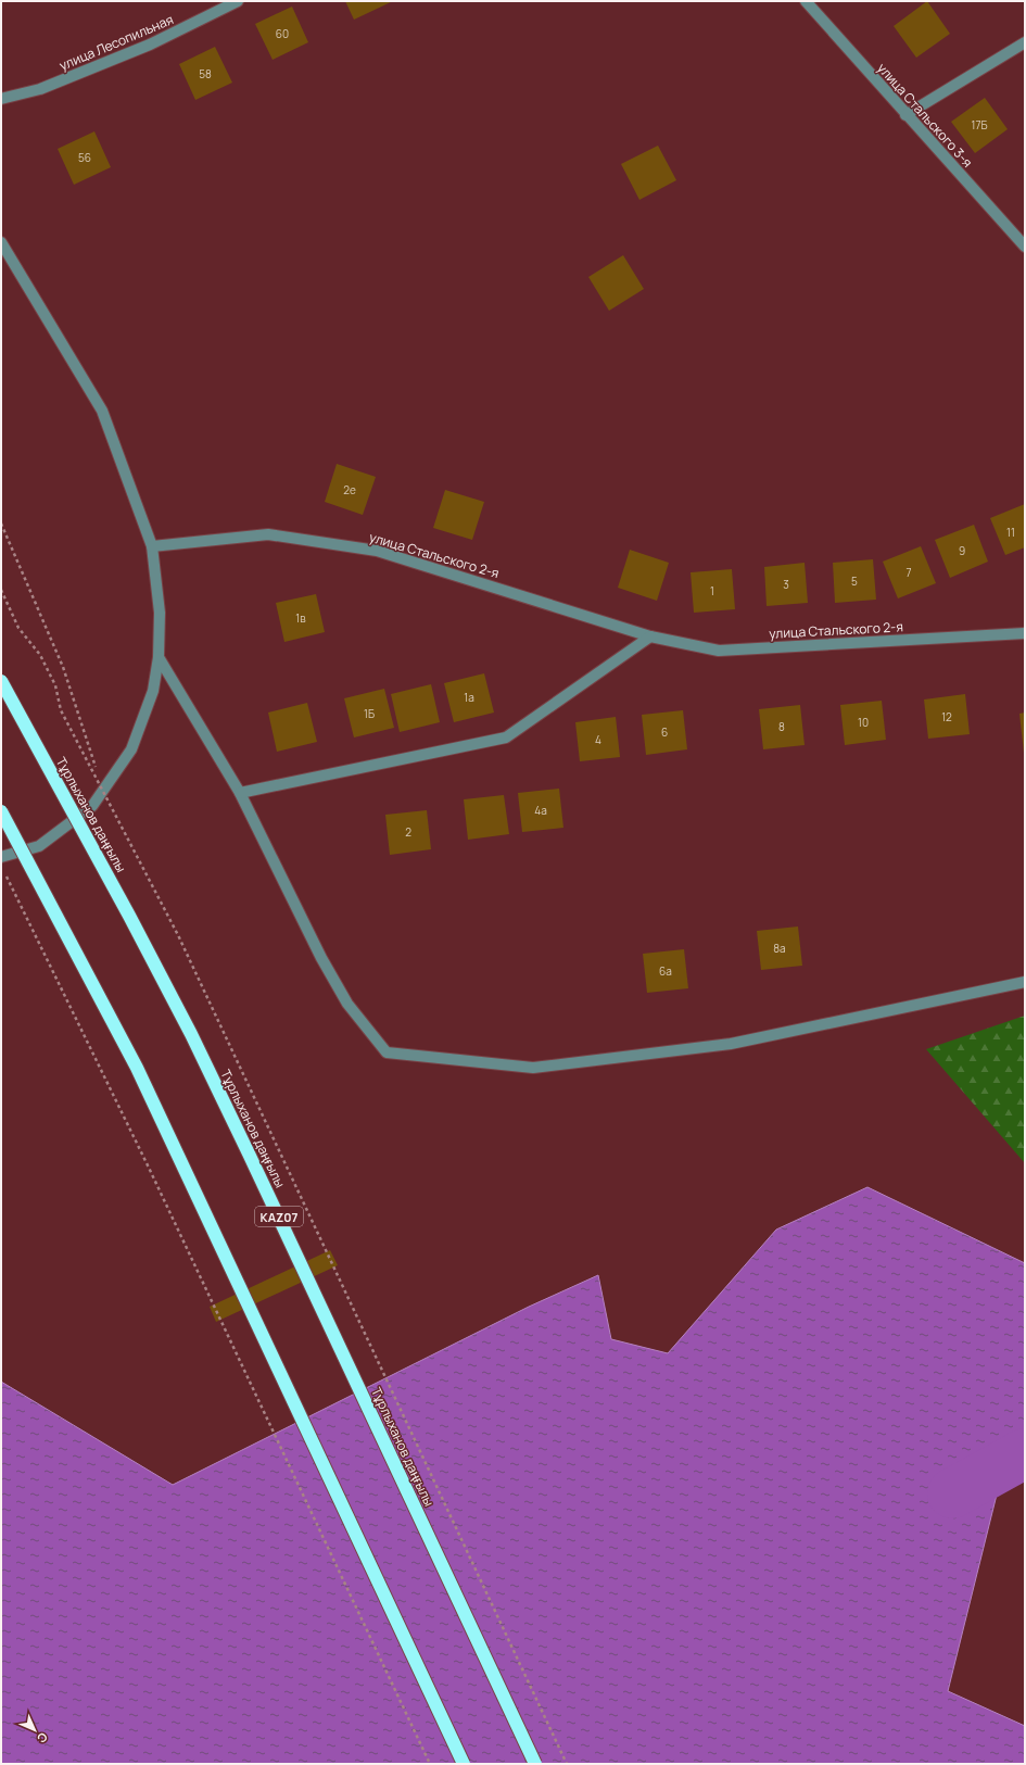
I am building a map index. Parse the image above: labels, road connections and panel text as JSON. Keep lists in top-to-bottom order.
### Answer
{
  "streets": {
    "highway": ["Тұрлыханов даңғылы", "KAZ07"],
    "street": ["улица Лесопильная", "улица Стальского 3-я", "улица Стальского 2-я"]
  },
  "house_numbers": [
    "60",
    "58",
    "17Б",
    "56",
    "2е",
    "11",
    "9",
    "7",
    "5",
    "3",
    "1",
    "1в",
    "1а",
    "1Б",
    "12",
    "10",
    "8",
    "6",
    "4",
    "4а",
    "2",
    "8а",
    "6а"
  ],
  "north": "bottom right"
}
